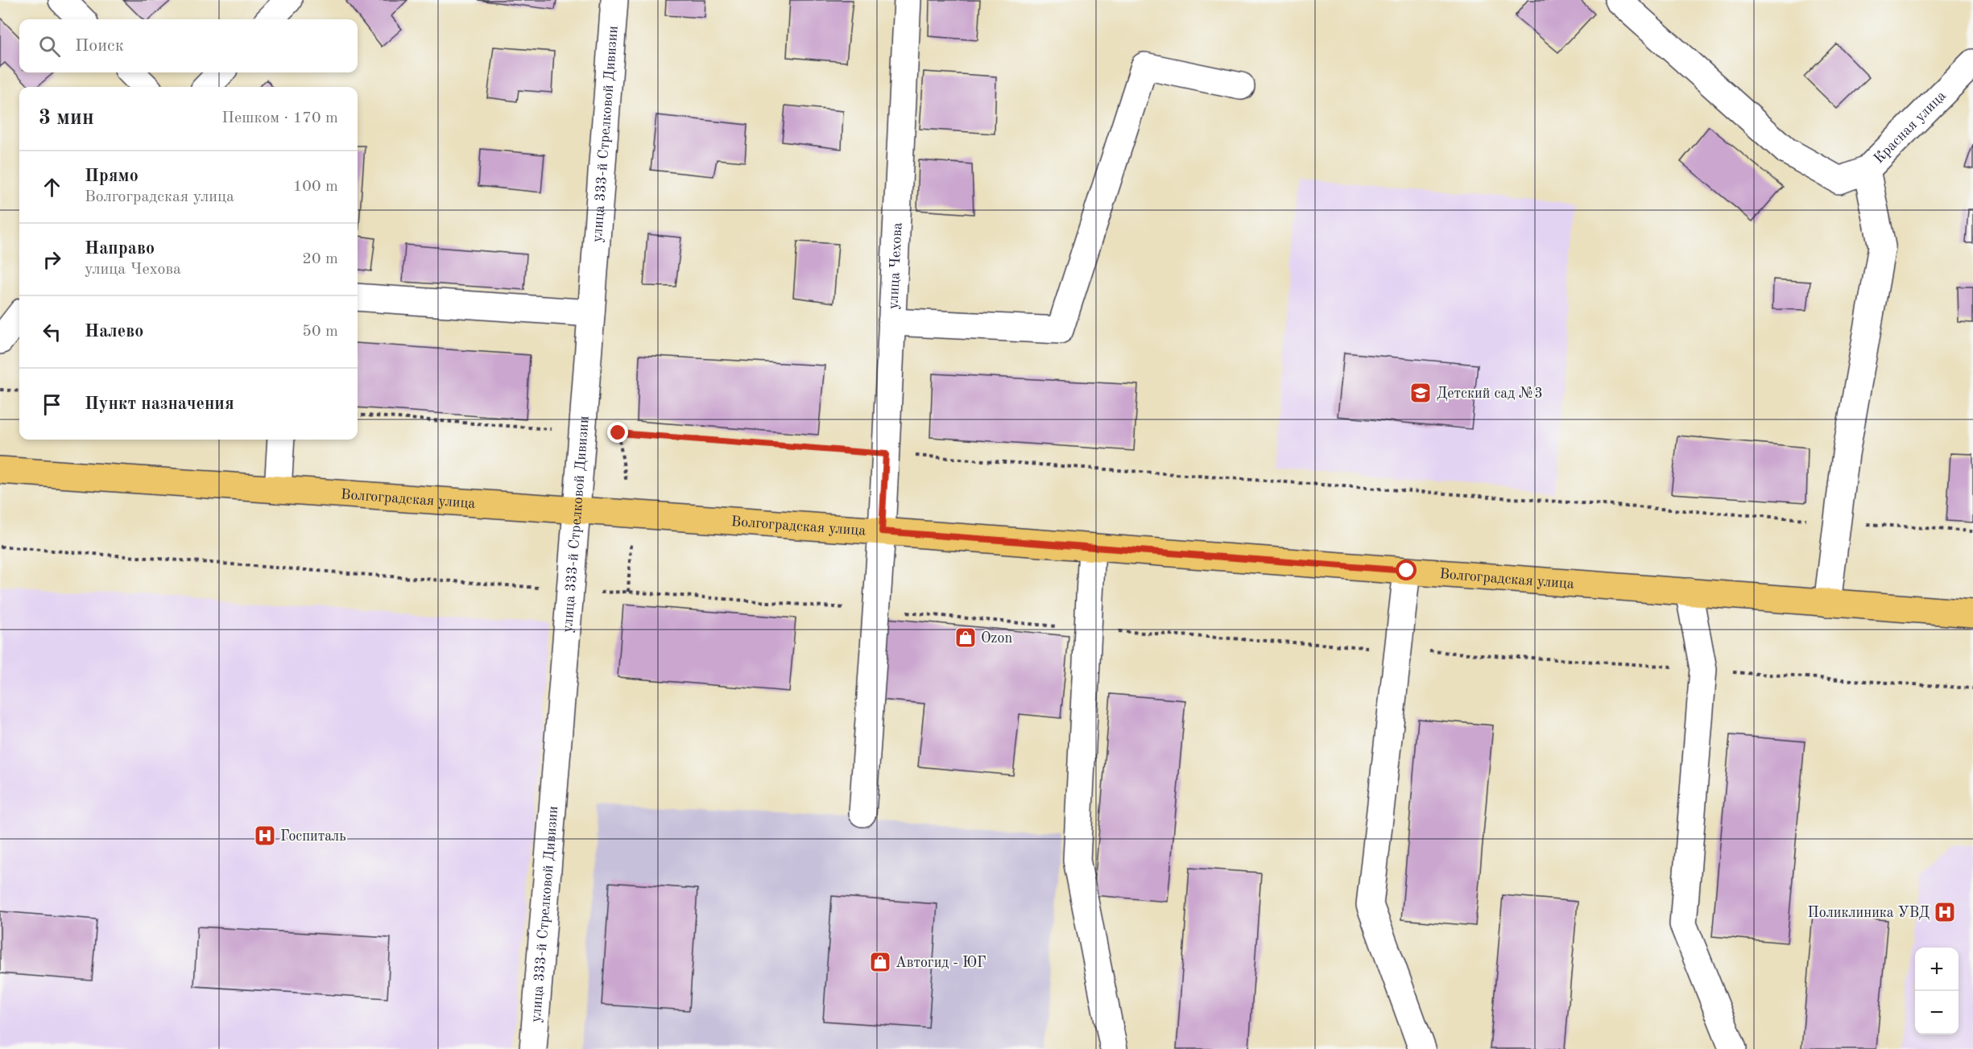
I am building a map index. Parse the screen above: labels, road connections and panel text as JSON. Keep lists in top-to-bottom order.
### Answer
{
  "streets": {
    "main road": ["Волгоградская улица"],
    "street": ["Красная улица", "улица 333-й Стрелковой Дивизии", "улица Чехова"]
  },
  "crossings": [
    ["улица 333-й Стрелковой Дивизии", "Волгоградская улица"],
    ["улица Чехова", "Волгоградская улица"]
  ],
  "places": {
    "school or university": ["Детский сад №3"],
    "shop": ["Ozon", "Автогид - ЮГ"],
    "hospital": ["Госпиталь", "Поликлиника УВД"]
  },
  "page": {
    "search": "Поиск",
    "heading": ["3 мин", "Пешком · 170 m"],
    "list": [
      ["Прямо", "Волгоградская улица", "100 m"],
      ["Направо", "улица Чехова", "20 m"],
      ["Налево", "50 m"],
      "Пункт назначения"
    ],
    "map_buttons": ["+", "−"]
  }
}
